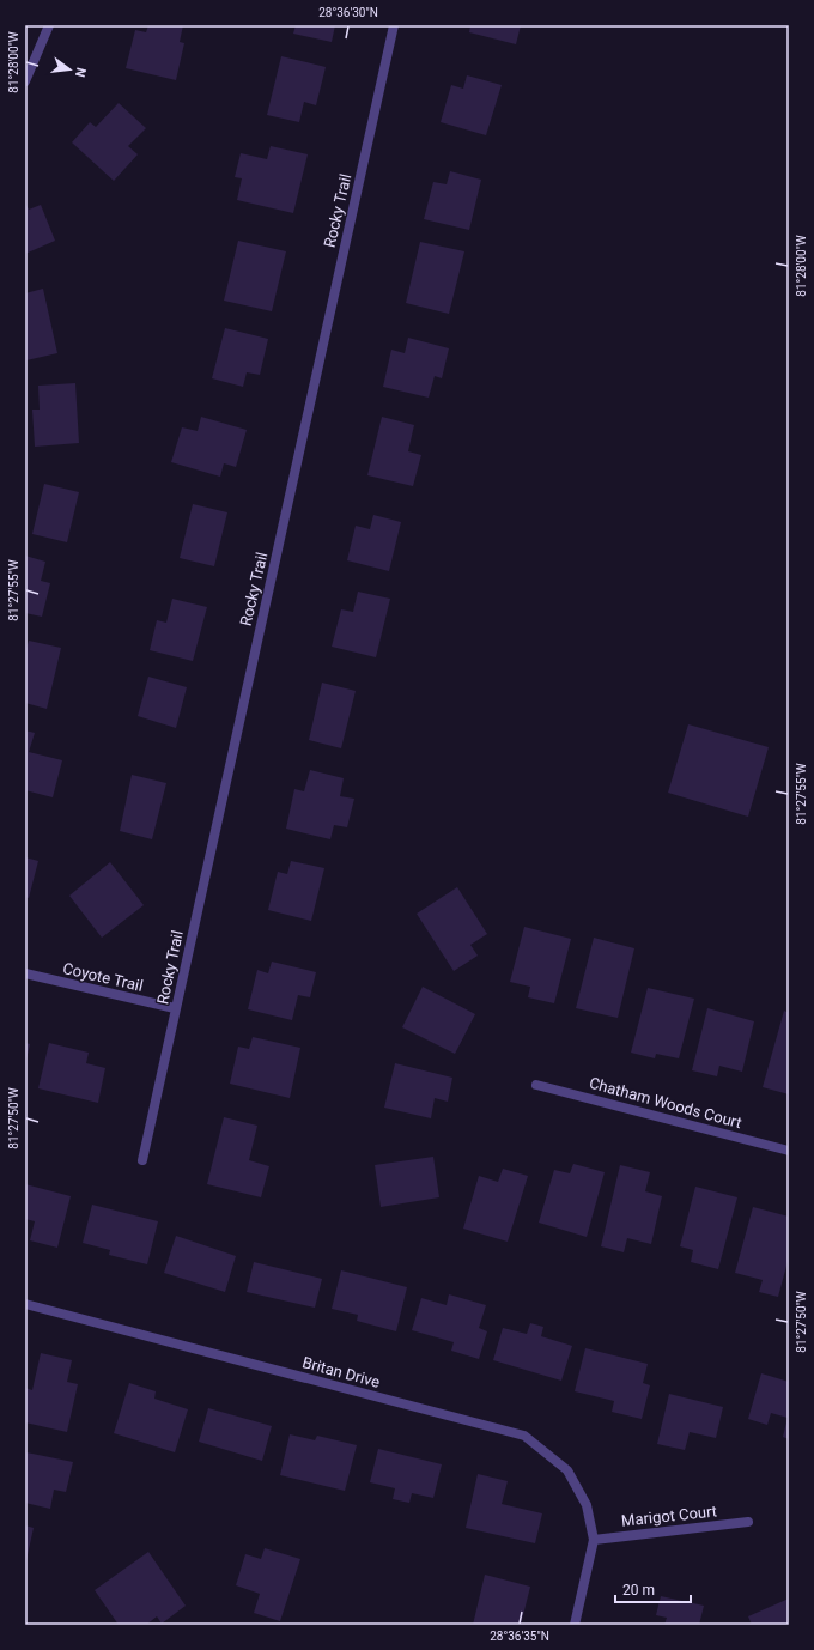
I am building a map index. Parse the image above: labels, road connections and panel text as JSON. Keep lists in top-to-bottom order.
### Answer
{
  "streets": {
    "street": [
      "Rocky Trail",
      "Coyote Trail",
      "Chatham Woods Court",
      "Britan Drive",
      "Marigot Court"
    ]
  },
  "crossings": [
    ["Rocky Trail", "Coyote Trail"],
    ["Britan Drive", "Marigot Court"]
  ],
  "scale_bar": "20 m",
  "north": "right",
  "coordinates": [
    "28°36'30\"N",
    "81°28'00\"W",
    "81°27'55\"W",
    "81°27'50\"W",
    "28°36'35\"N"
  ]
}
